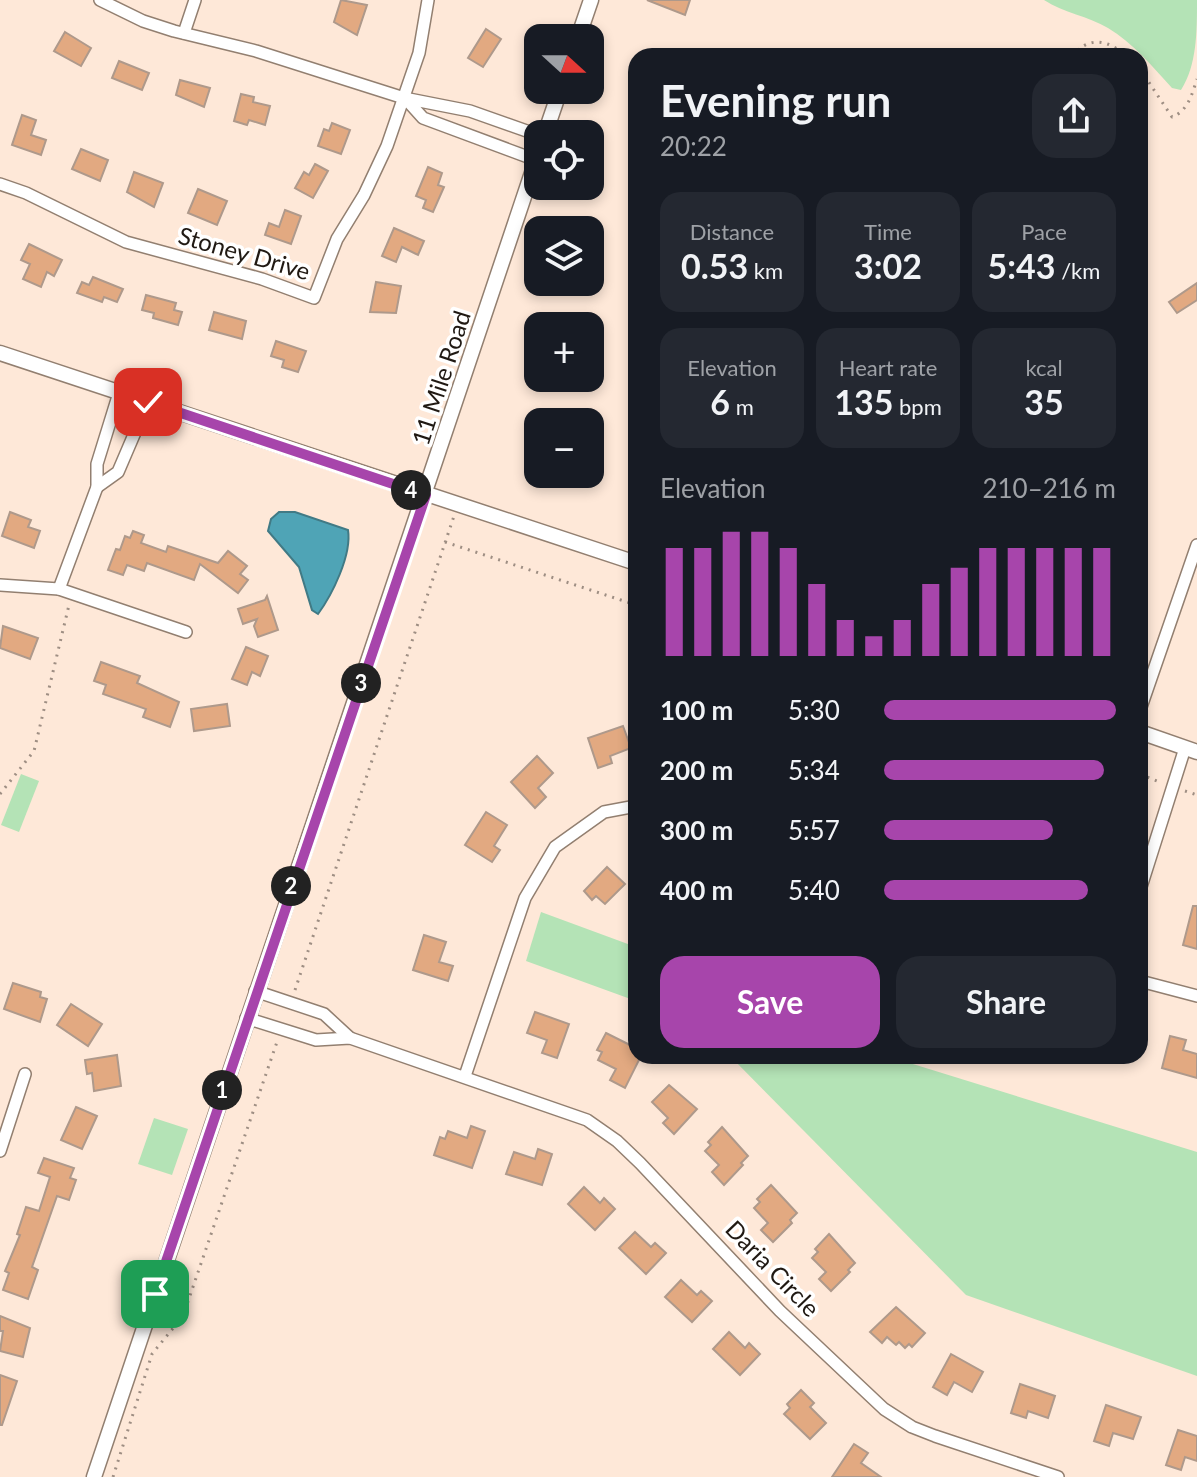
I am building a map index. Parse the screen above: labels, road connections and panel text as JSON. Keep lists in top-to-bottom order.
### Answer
{
  "streets": {
    "street": ["Stoney Drive", "11 Mile Road", "Daria Circle"]
  },
  "crossings": [
    ["11 Mile Road", "Daria Circle"]
  ],
  "north": "right",
  "page": {
    "map_buttons": ["+", "−"],
    "heading": ["Evening run", "20:22"],
    "stats": [
      ["Distance", "0.53 km"],
      ["Time", "3:02"],
      ["Pace", "5:43 /km"],
      ["Elevation", "6 m"],
      ["Heart rate", "135 bpm"],
      ["kcal", "35"]
    ],
    "chart": ["Elevation", "210–216 m"],
    "pins": [
      "4",
      "3",
      "2",
      "1"
    ],
    "list": [
      {
        "name": "100 m",
        "note": "5:30"
      },
      {
        "name": "200 m",
        "note": "5:34"
      },
      {
        "name": "300 m",
        "note": "5:57"
      },
      {
        "name": "400 m",
        "note": "5:40"
      }
    ],
    "buttons": ["Save", "Share"]
  }
}
